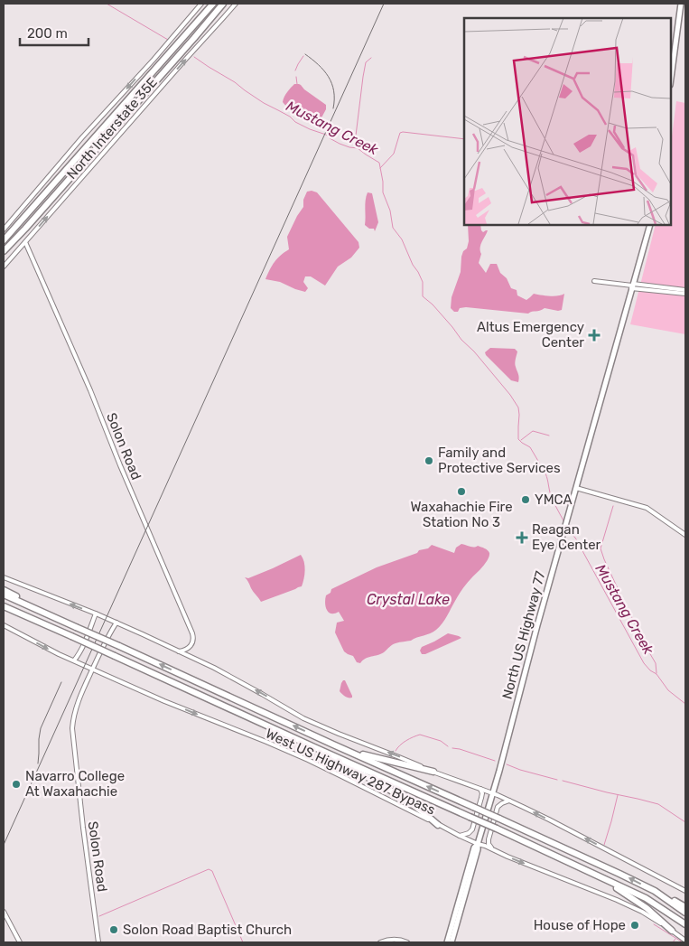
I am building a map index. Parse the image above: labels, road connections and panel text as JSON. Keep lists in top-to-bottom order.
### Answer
{
  "streets": {
    "main road": [
      "North Interstate 35E",
      "Solon Road",
      "North US Highway 77",
      "West US Highway 287 Bypass"
    ]
  },
  "crossings": [
    ["North Interstate 35E", "Solon Road"],
    ["Solon Road", "West US Highway 287 Bypass"],
    ["North US Highway 77", "West US Highway 287 Bypass"]
  ],
  "one_way": ["West US Highway 287 Bypass"],
  "water": ["Mustang Creek", "Crystal Lake"],
  "places": {
    "health": ["Altus Emergency Center", "Reagan Eye Center"],
    "other": [
      "Family and Protective Services",
      "Waxahachie Fire Station No 3",
      "YMCA",
      "Navarro College At Waxahachie",
      "House of Hope",
      "Solon Road Baptist Church"
    ]
  },
  "scale_bar": "200 m"
}
